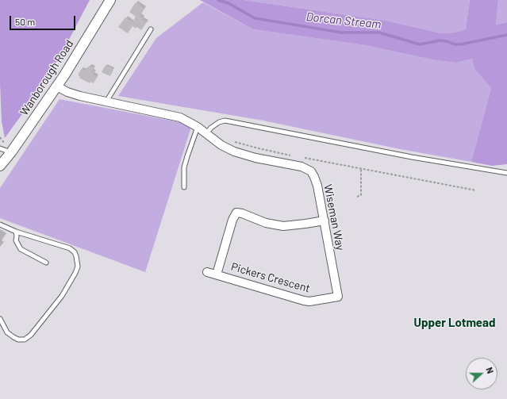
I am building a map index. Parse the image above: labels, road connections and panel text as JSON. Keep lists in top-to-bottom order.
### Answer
{
  "streets": {
    "street": ["Wanborough Road", "Wiseman Way", "Pickers Crescent"]
  },
  "crossings": [
    ["Wanborough Road", "Wiseman Way"],
    ["Wiseman Way", "Pickers Crescent"]
  ],
  "districts": ["Upper Lotmead"],
  "water": ["Dorcan Stream"],
  "scale_bar": "50 m",
  "north": "right"
}
